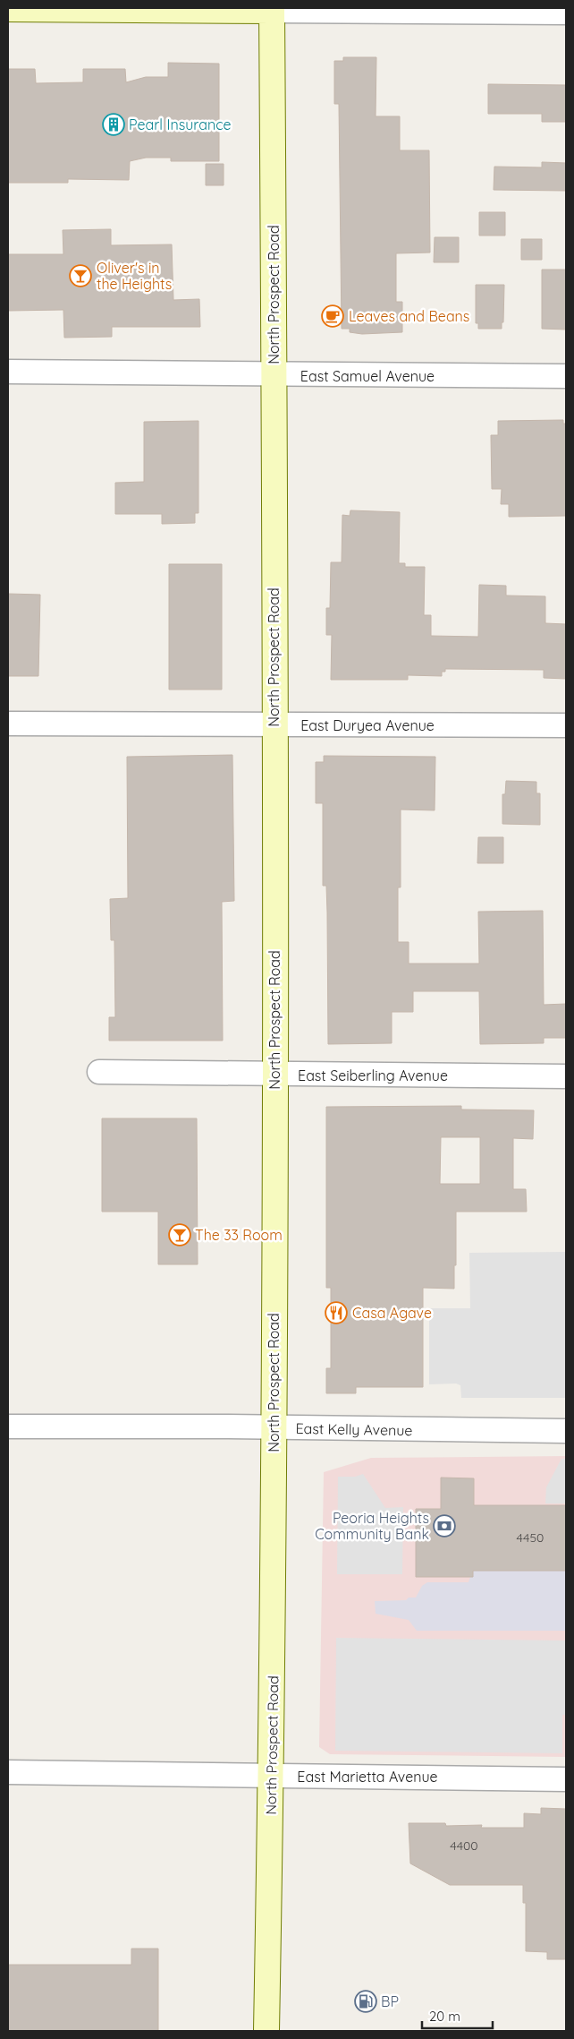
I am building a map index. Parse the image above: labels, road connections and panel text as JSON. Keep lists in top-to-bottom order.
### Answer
{
  "streets": {
    "main road": ["North Prospect Road"],
    "street": [
      "East Samuel Avenue",
      "East Duryea Avenue",
      "East Seiberling Avenue",
      "East Kelly Avenue",
      "East Marietta Avenue"
    ]
  },
  "crossings": [
    ["North Prospect Road", "East Samuel Avenue"],
    ["North Prospect Road", "East Duryea Avenue"],
    ["North Prospect Road", "East Seiberling Avenue"],
    ["North Prospect Road", "East Kelly Avenue"],
    ["North Prospect Road", "East Marietta Avenue"]
  ],
  "places": {
    "building": ["Pearl Insurance"],
    "bar": ["Oliver's in the Heights", "The 33 Room"],
    "cafe": ["Leaves and Beans"],
    "restaurant": ["Casa Agave"],
    "bank": ["Peoria Heights Community Bank"],
    "fuel station": ["BP"]
  },
  "house_numbers": ["4450", "4400"],
  "scale_bar": "20 m"
}
